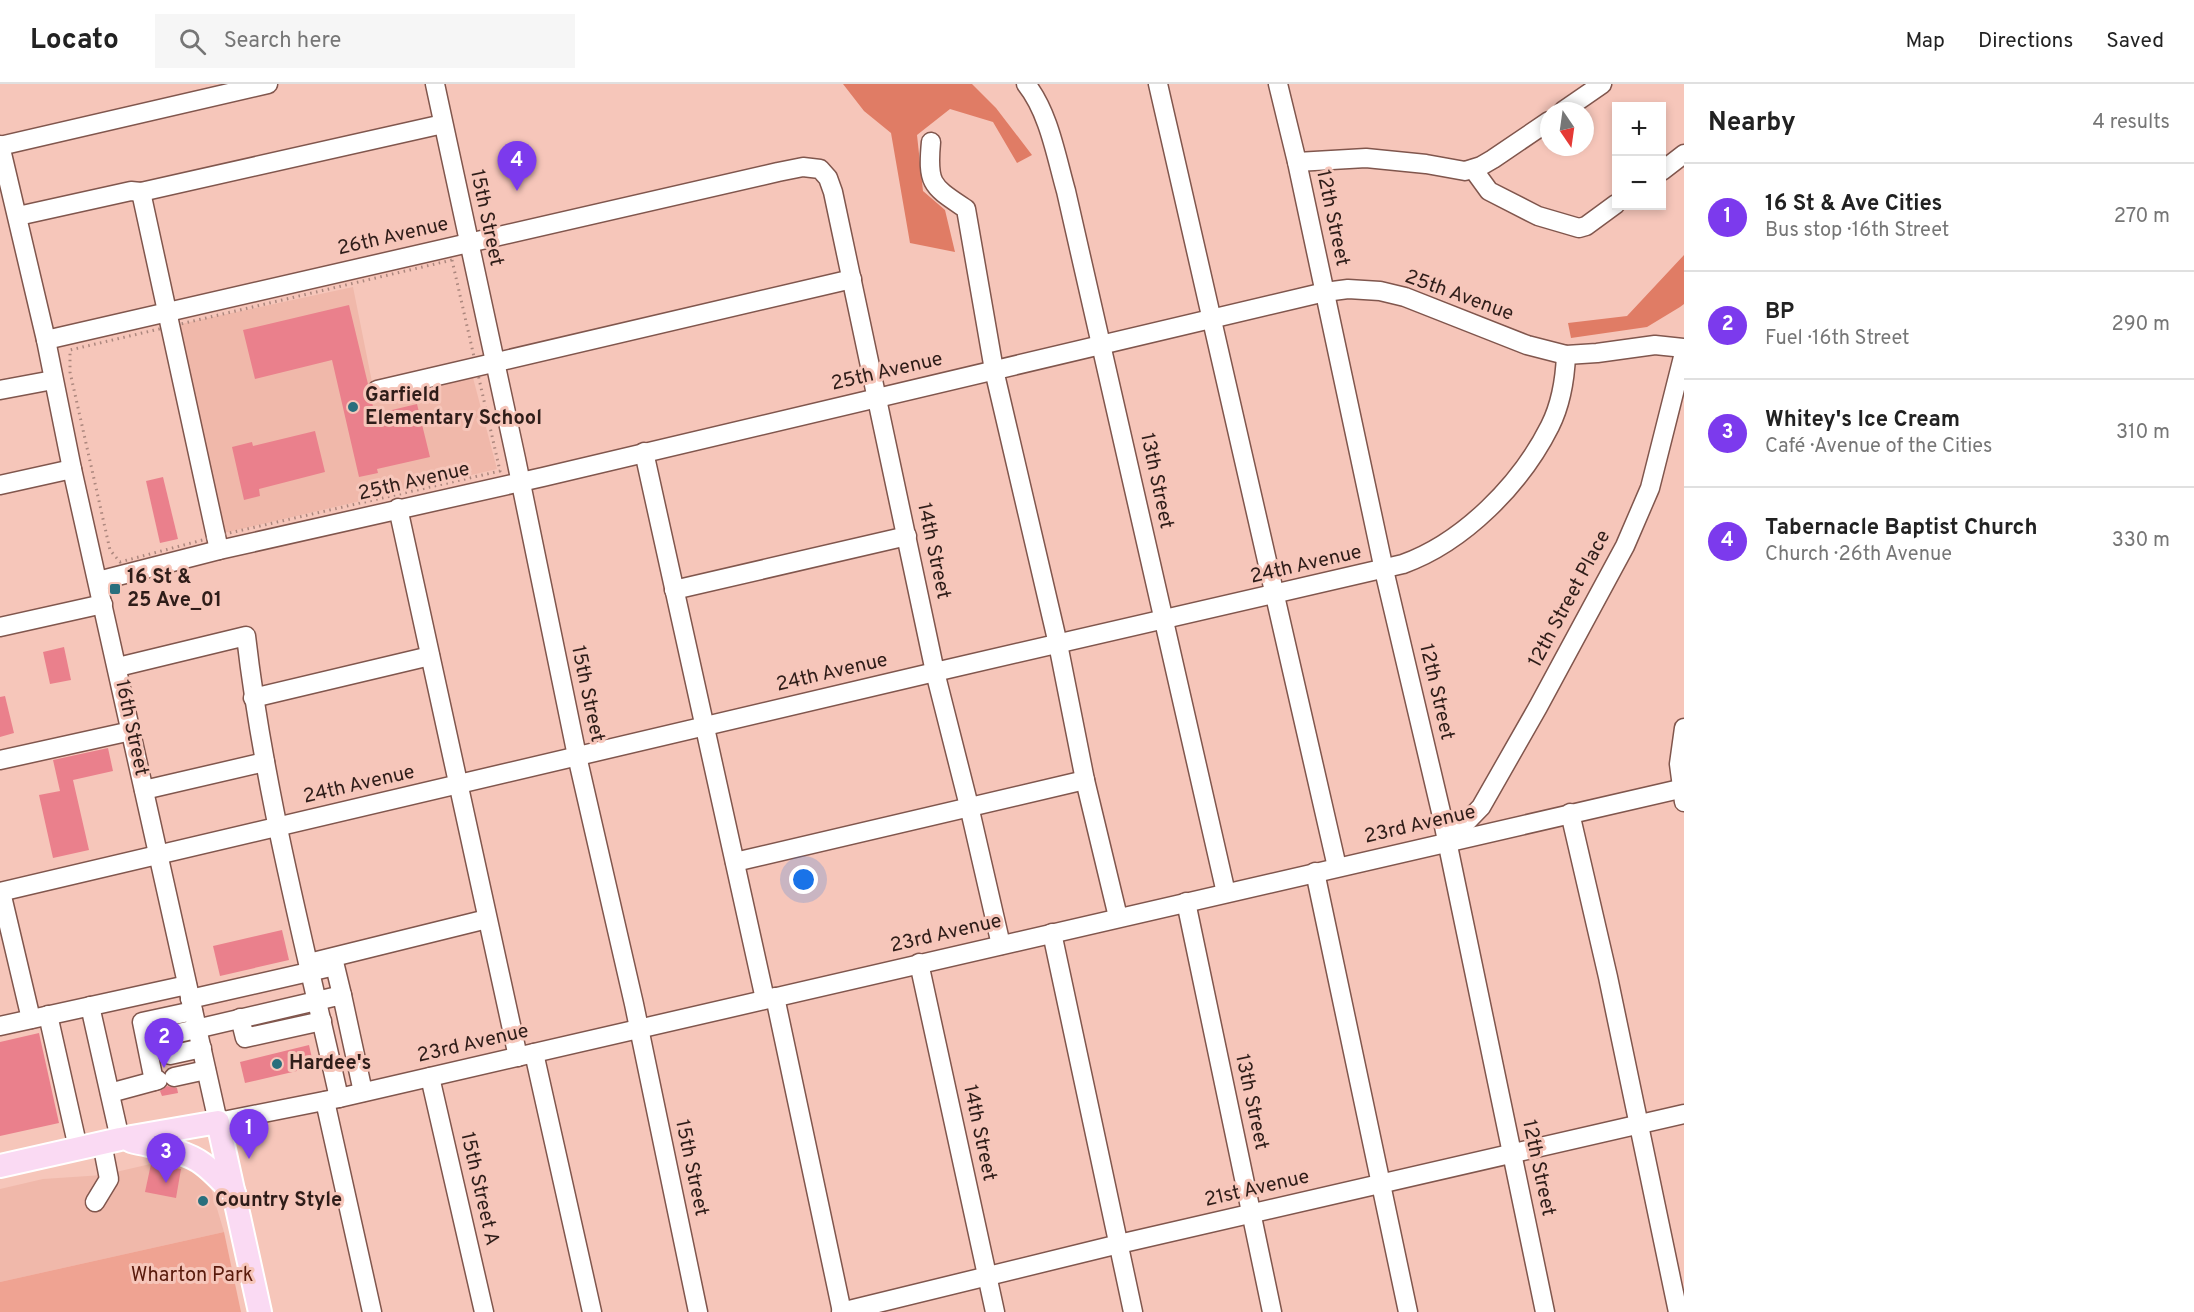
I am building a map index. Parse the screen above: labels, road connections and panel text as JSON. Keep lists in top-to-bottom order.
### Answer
{
  "streets": {
    "main road": ["16th Street"],
    "street": [
      "15th Street",
      "12th Street",
      "26th Avenue",
      "25th Avenue",
      "13th Street",
      "14th Street",
      "24th Avenue",
      "12th Street Place",
      "23rd Avenue",
      "15th Street A",
      "21st Avenue"
    ]
  },
  "crossings": [
    ["15th Street", "26th Avenue"],
    ["15th Street", "25th Avenue"],
    ["15th Street", "24th Avenue"],
    ["15th Street", "23rd Avenue"],
    ["12th Street", "25th Avenue"],
    ["12th Street", "24th Avenue"],
    ["12th Street", "12th Street Place"],
    ["12th Street", "23rd Avenue"],
    ["12th Street", "21st Avenue"],
    ["26th Avenue", "14th Street"],
    ["26th Avenue", "16th Street"],
    ["25th Avenue", "13th Street"],
    ["25th Avenue", "14th Street"],
    ["25th Avenue", "24th Avenue"],
    ["25th Avenue", "16th Street"],
    ["13th Street", "24th Avenue"],
    ["13th Street", "23rd Avenue"],
    ["13th Street", "21st Avenue"],
    ["14th Street", "24th Avenue"],
    ["14th Street", "23rd Avenue"],
    ["14th Street", "21st Avenue"],
    ["24th Avenue", "16th Street"],
    ["12th Street Place", "23rd Avenue"],
    ["16th Street", "23rd Avenue"],
    ["23rd Avenue", "15th Street A"]
  ],
  "parks": ["Wharton Park"],
  "places": {
    "other": ["Garfield Elementary School", "Hardee's", "Country Style"],
    "transit": ["16 St & 25 Ave_01"]
  },
  "north": "bottom",
  "page": {
    "header": "Locato",
    "search": "Search here",
    "nav": ["Map", "Directions", "Saved"],
    "heading": ["Nearby", "4 results"],
    "map_buttons": ["+", "−"],
    "pins": [
      "4",
      "2",
      "1",
      "3"
    ],
    "list": [
      {
        "mark": "1",
        "name": "16 St & Ave Cities",
        "note": "Bus stop · 16th Street",
        "value": "270 m"
      },
      {
        "mark": "2",
        "name": "BP",
        "note": "Fuel · 16th Street",
        "value": "290 m"
      },
      {
        "mark": "3",
        "name": "Whitey's Ice Cream",
        "note": "Café · Avenue of the Cities",
        "value": "310 m"
      },
      {
        "mark": "4",
        "name": "Tabernacle Baptist Church",
        "note": "Church · 26th Avenue",
        "value": "330 m"
      }
    ]
  }
}
